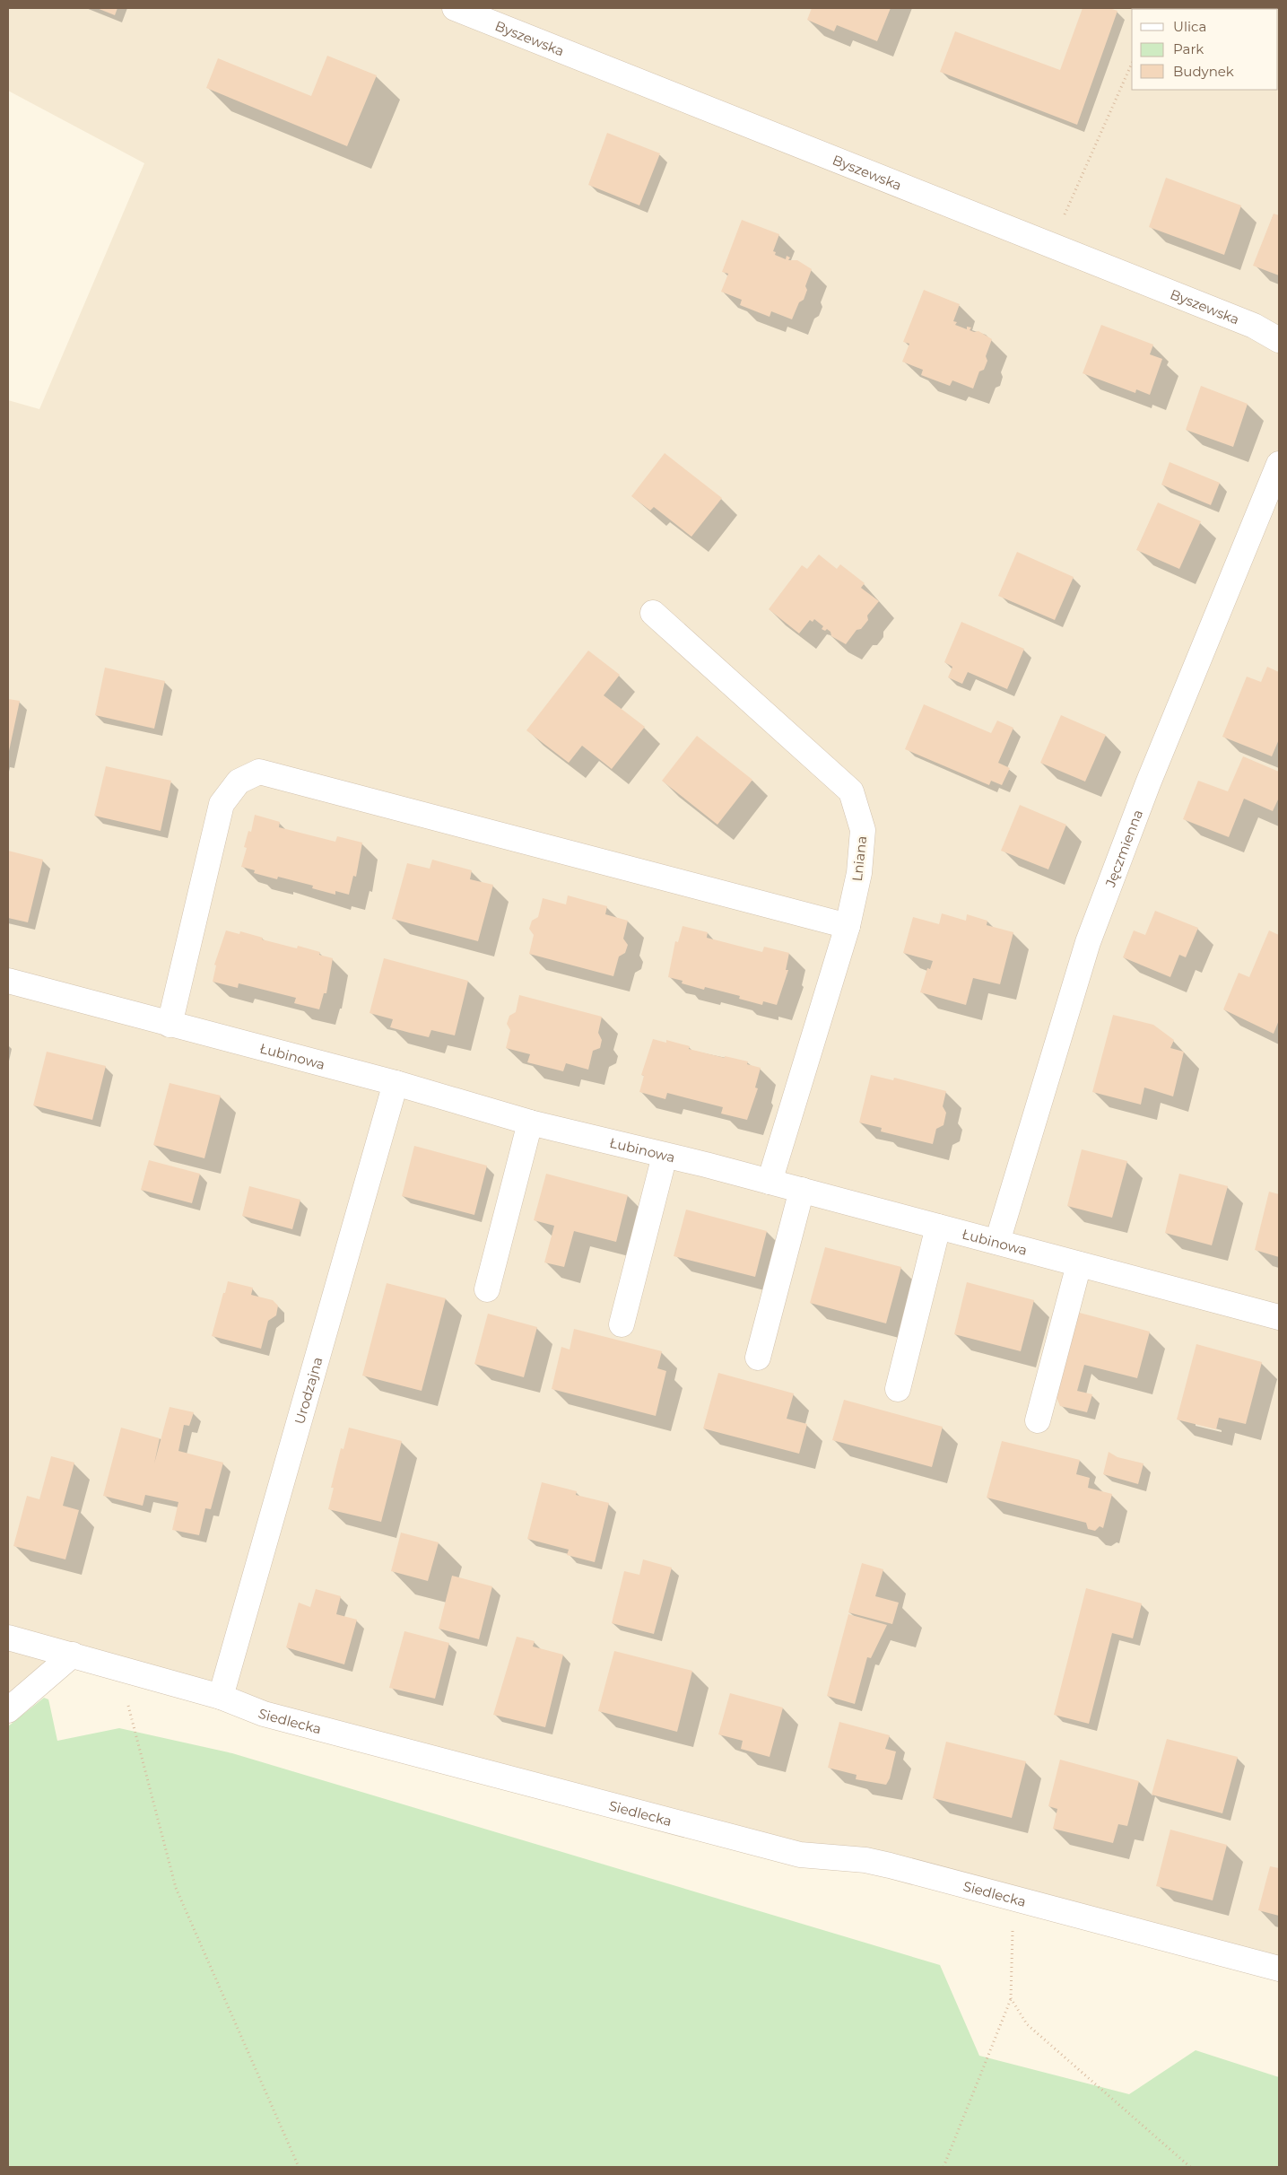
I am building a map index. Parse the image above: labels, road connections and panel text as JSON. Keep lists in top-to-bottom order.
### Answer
{
  "streets": {
    "street": [
      "Byszewska",
      "Jęczmienna",
      "Lniana",
      "Łubinowa",
      "Urodzajna",
      "Siedlecka"
    ]
  },
  "crossings": [
    ["Jęczmienna", "Łubinowa"],
    ["Lniana", "Łubinowa"],
    ["Łubinowa", "Urodzajna"],
    ["Urodzajna", "Siedlecka"]
  ],
  "legend": ["Ulica", "Park", "Budynek"]
}
